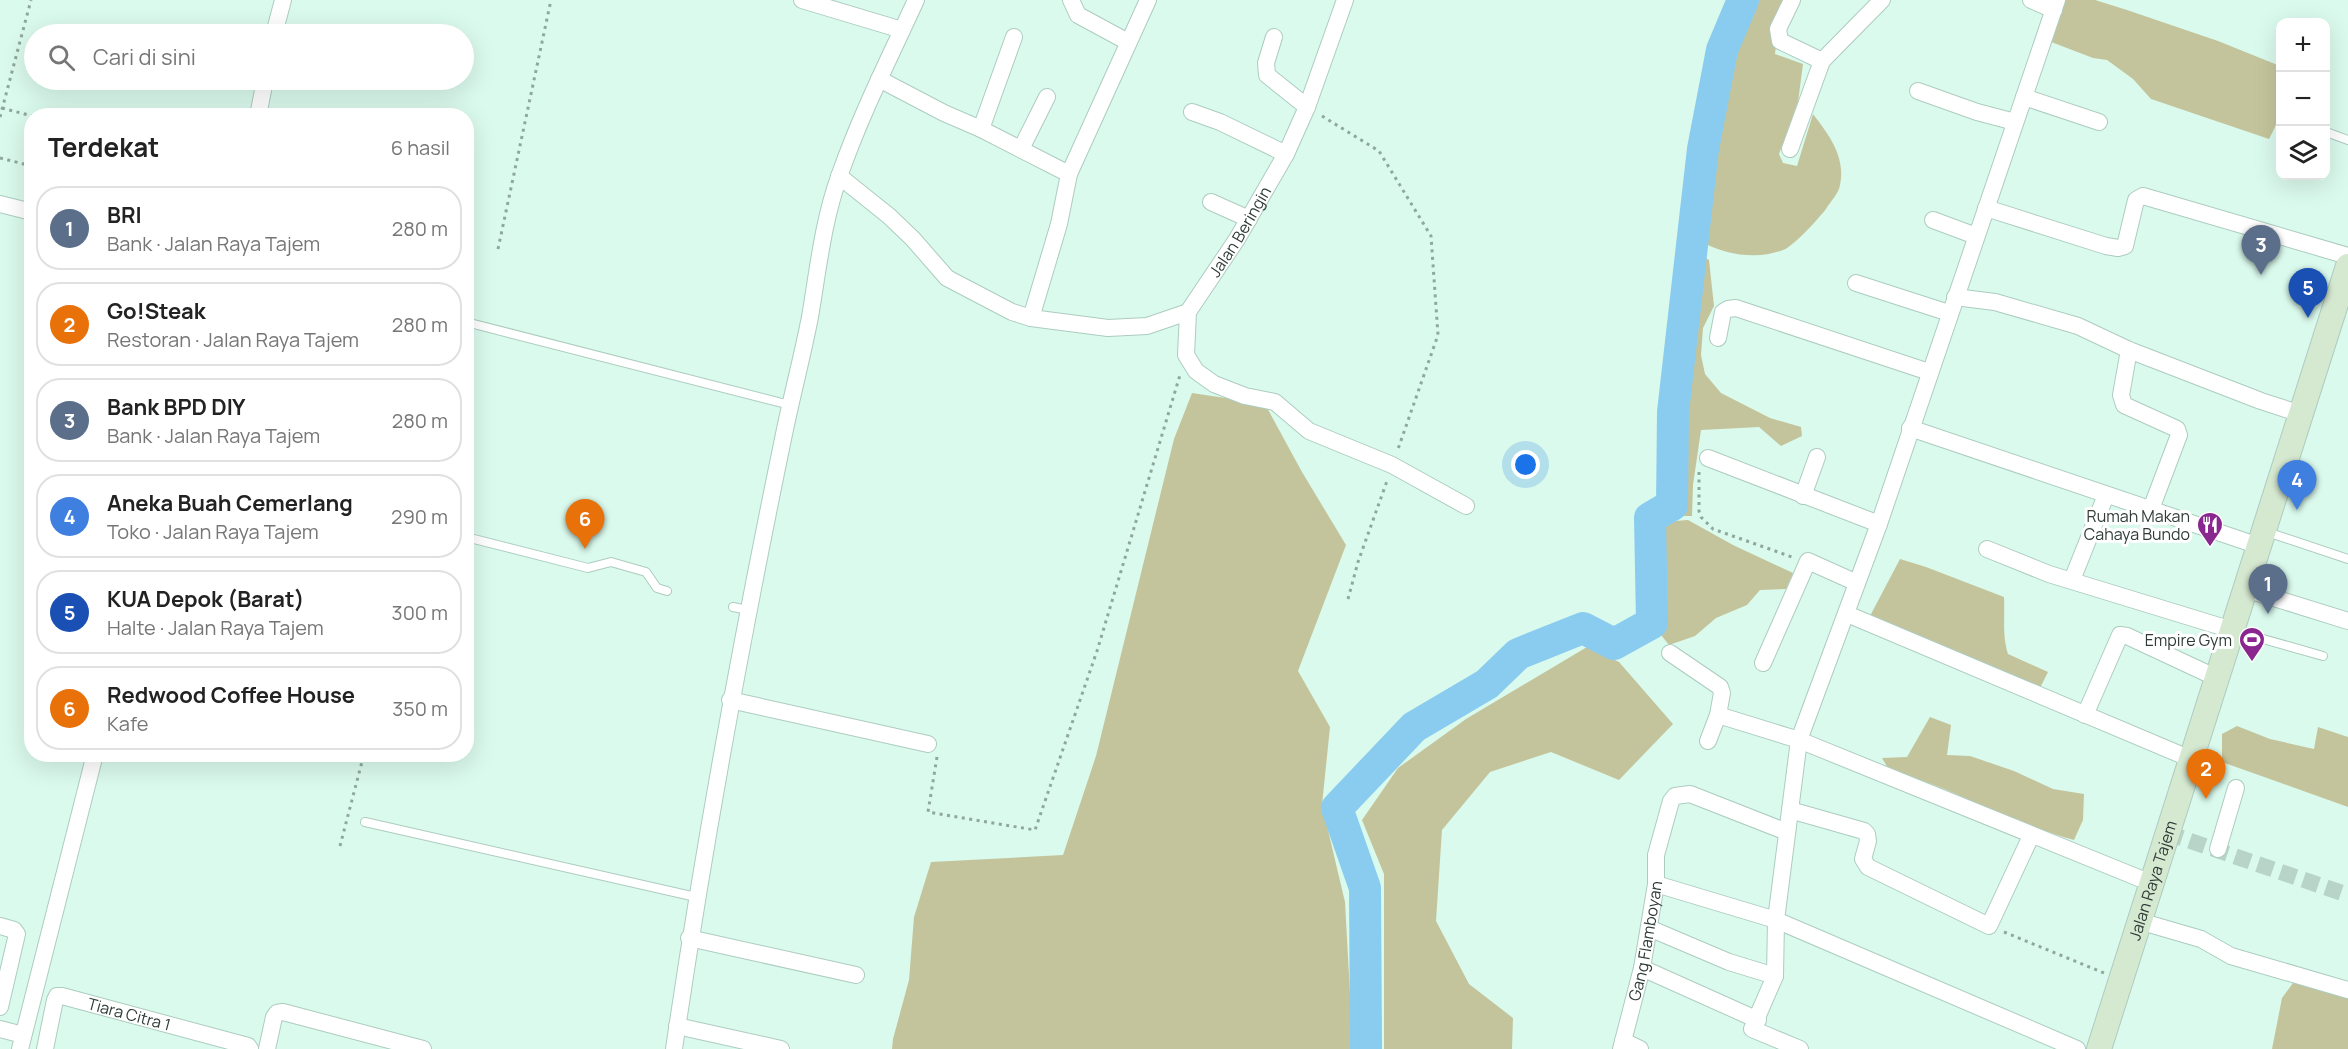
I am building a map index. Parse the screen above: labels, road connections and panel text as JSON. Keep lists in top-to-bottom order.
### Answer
{
  "streets": {
    "main road": ["Jalan Raya Tajem"],
    "street": ["Jalan Beringin", "Gang Flamboyan", "Tiara Citra 1"]
  },
  "places": {
    "restaurant": ["Rumah Makan Cahaya Bundo"],
    "sports": ["Empire Gym"]
  },
  "page": {
    "map_buttons": ["+", "−"],
    "search": "Cari di sini",
    "heading": ["Terdekat", "6 hasil"],
    "list": [
      {
        "mark": "1",
        "name": "BRI",
        "note": "Bank · Jalan Raya Tajem",
        "value": "280 m"
      },
      {
        "mark": "2",
        "name": "Go!Steak",
        "note": "Restoran · Jalan Raya Tajem",
        "value": "280 m"
      },
      {
        "mark": "3",
        "name": "Bank BPD DIY",
        "note": "Bank · Jalan Raya Tajem",
        "value": "280 m"
      },
      {
        "mark": "4",
        "name": "Aneka Buah Cemerlang",
        "note": "Toko · Jalan Raya Tajem",
        "value": "290 m"
      },
      {
        "mark": "5",
        "name": "KUA Depok (Barat)",
        "note": "Halte · Jalan Raya Tajem",
        "value": "300 m"
      },
      {
        "mark": "6",
        "name": "Redwood Coffee House",
        "note": "Kafe",
        "value": "350 m"
      }
    ],
    "pins": [
      "3",
      "5",
      "4",
      "6",
      "1",
      "2"
    ]
  }
}
